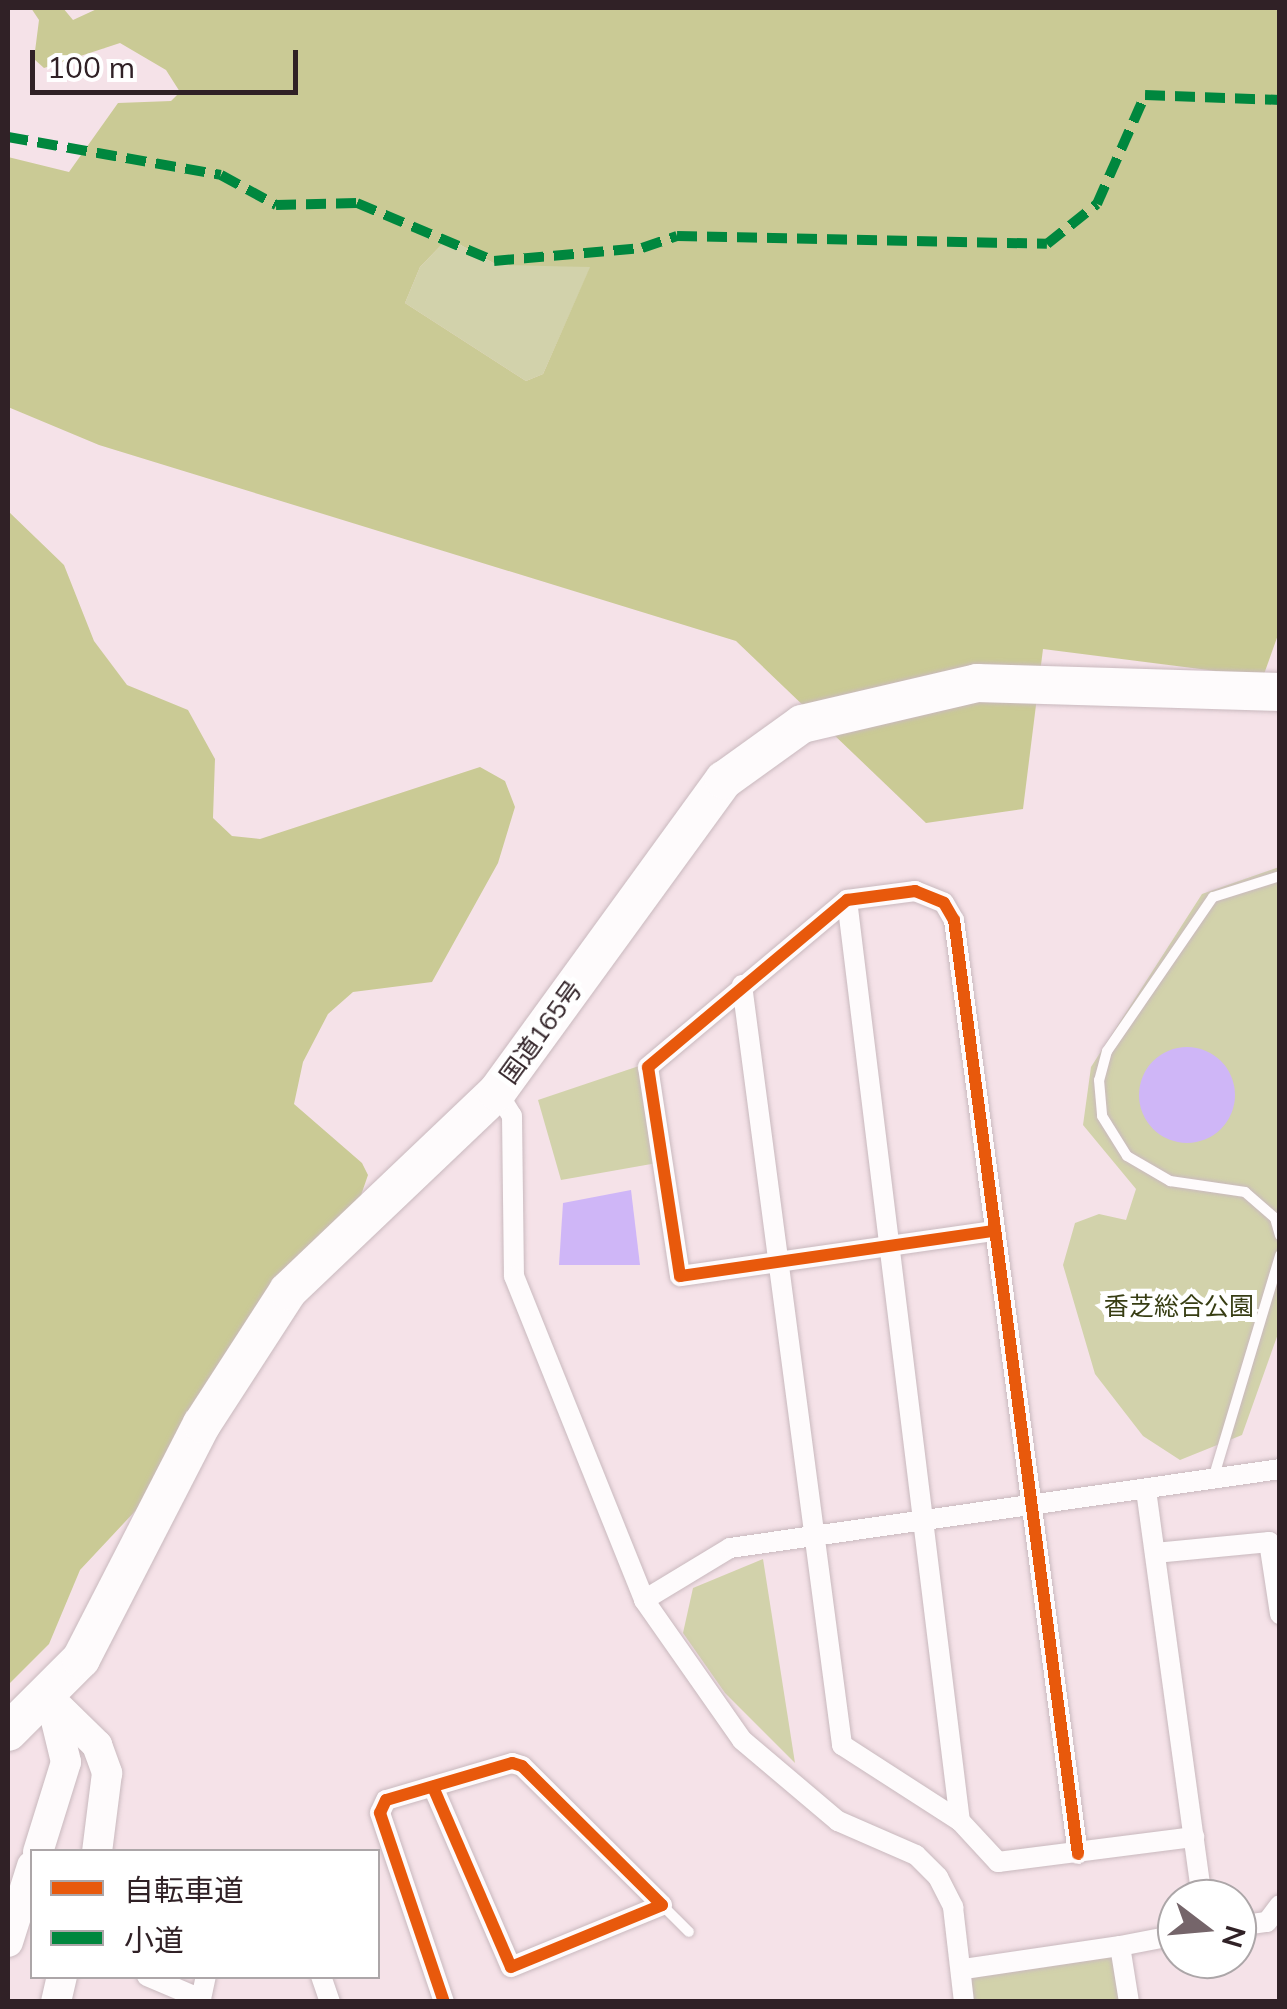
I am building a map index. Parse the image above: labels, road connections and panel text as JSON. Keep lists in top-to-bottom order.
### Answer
{
  "streets": {
    "highway": ["国道165号"]
  },
  "parks": ["香芝総合公園"],
  "legend": ["自転車道", "小道"],
  "scale_bar": "100 m",
  "north": "right"
}
